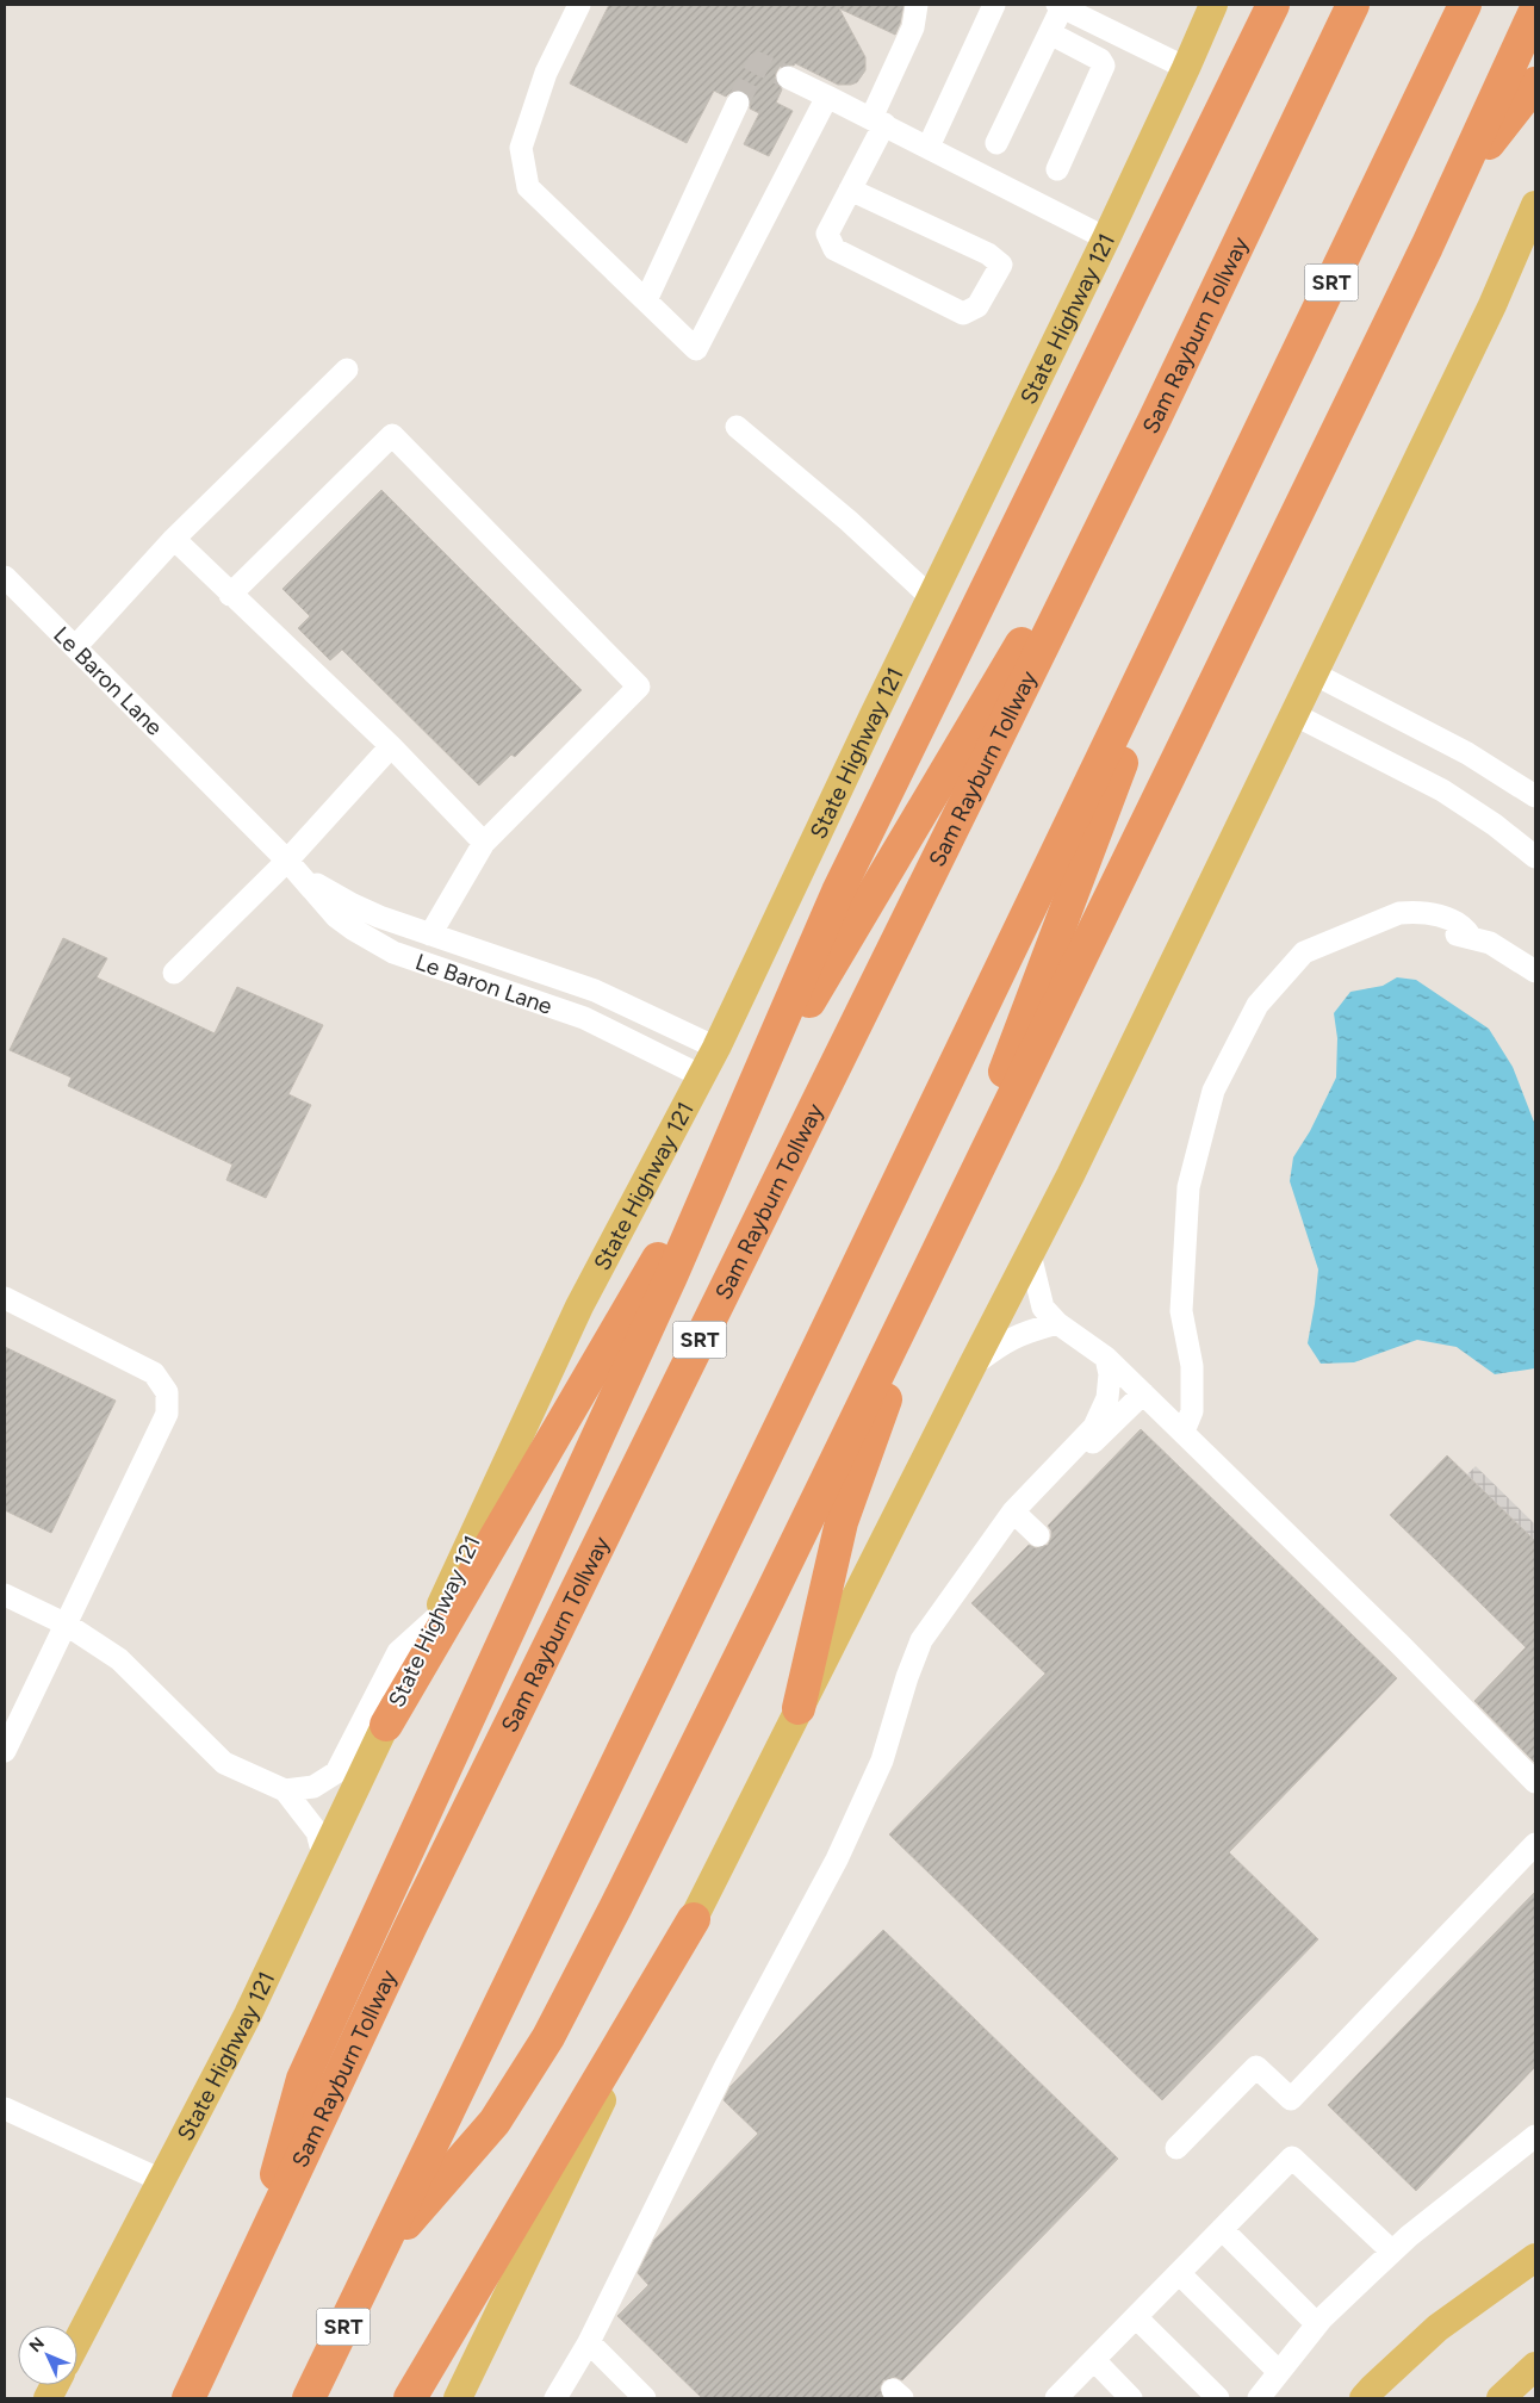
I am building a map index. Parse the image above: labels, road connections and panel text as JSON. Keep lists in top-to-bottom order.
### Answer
{
  "streets": {
    "highway": ["SRT", "Sam Rayburn Tollway"],
    "main road": ["State Highway 121"],
    "street": ["Le Baron Lane"]
  },
  "crossings": [
    ["State Highway 121", "Le Baron Lane"]
  ],
  "north": "top left"
}
